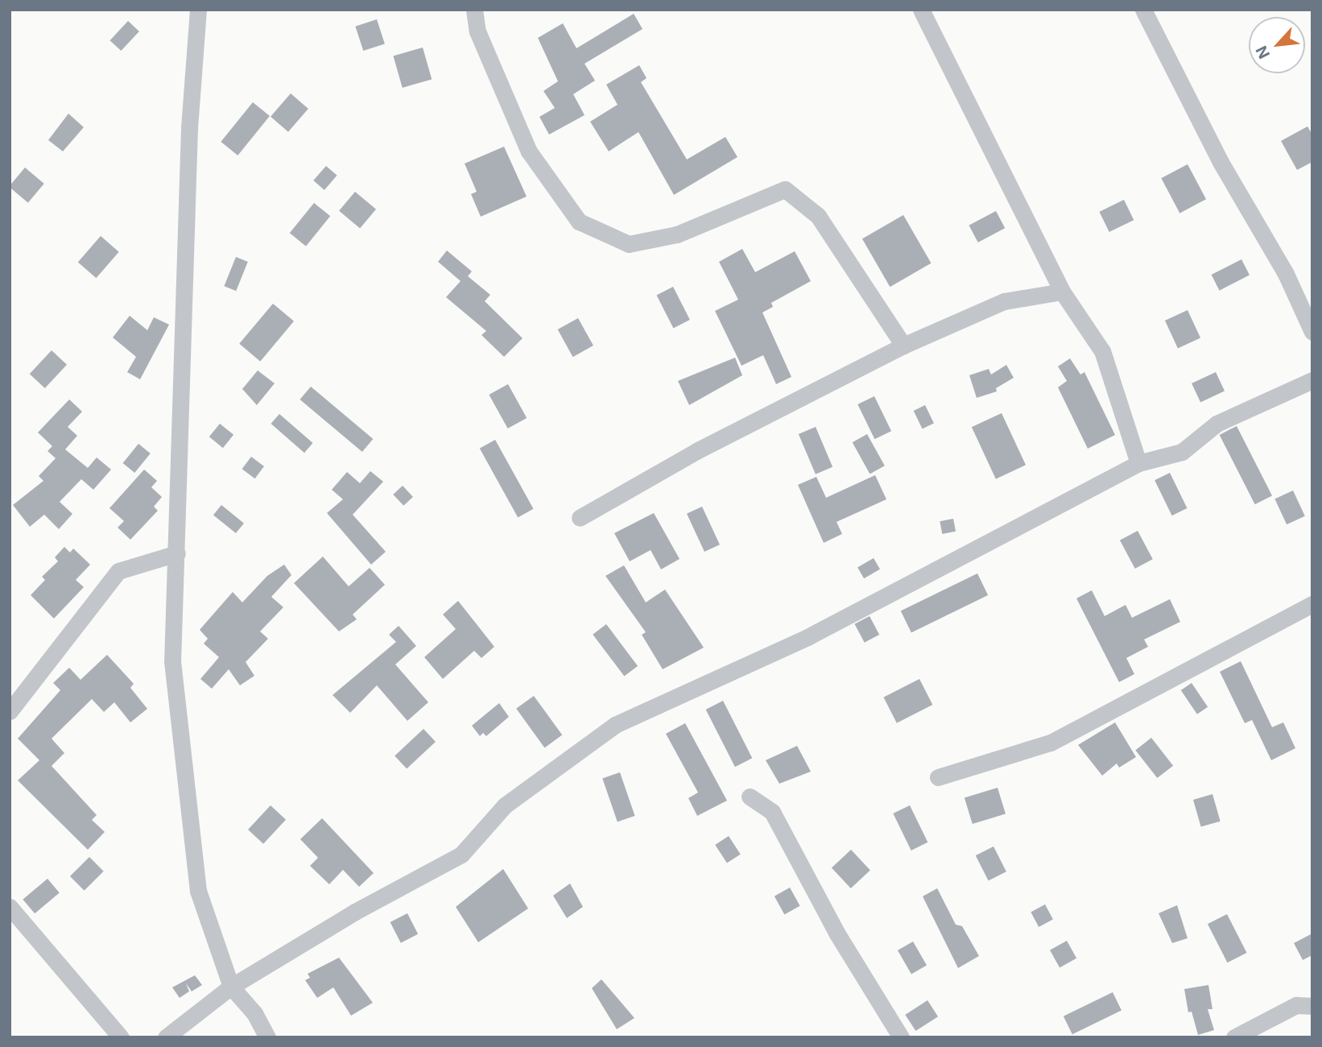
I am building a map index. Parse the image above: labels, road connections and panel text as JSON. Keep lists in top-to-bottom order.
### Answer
{
  "north": "bottom left"
}
